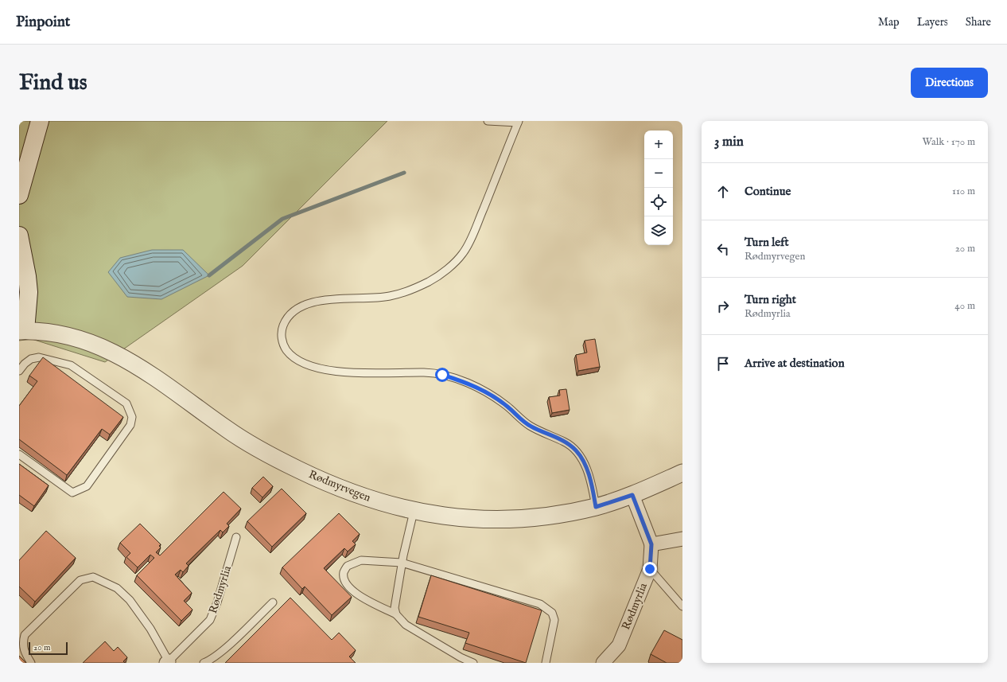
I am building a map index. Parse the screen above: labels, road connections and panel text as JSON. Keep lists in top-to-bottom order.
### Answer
{
  "streets": {
    "street": ["Rødmyrvegen", "Rødmyrlia"]
  },
  "crossings": [
    ["Rødmyrvegen", "Rødmyrlia"]
  ],
  "scale_bar": "20 m",
  "page": {
    "header": "Pinpoint",
    "nav": ["Map", "Layers", "Share"],
    "buttons": "Directions",
    "title": "Find us",
    "heading": ["3 min", "Walk · 170 m"],
    "map_buttons": ["+", "−"],
    "list": [
      ["Continue", "110 m"],
      ["Turn left", "Rødmyrvegen", "20 m"],
      ["Turn right", "Rødmyrlia", "40 m"],
      "Arrive at destination"
    ],
    "scale": "20 m"
  }
}
